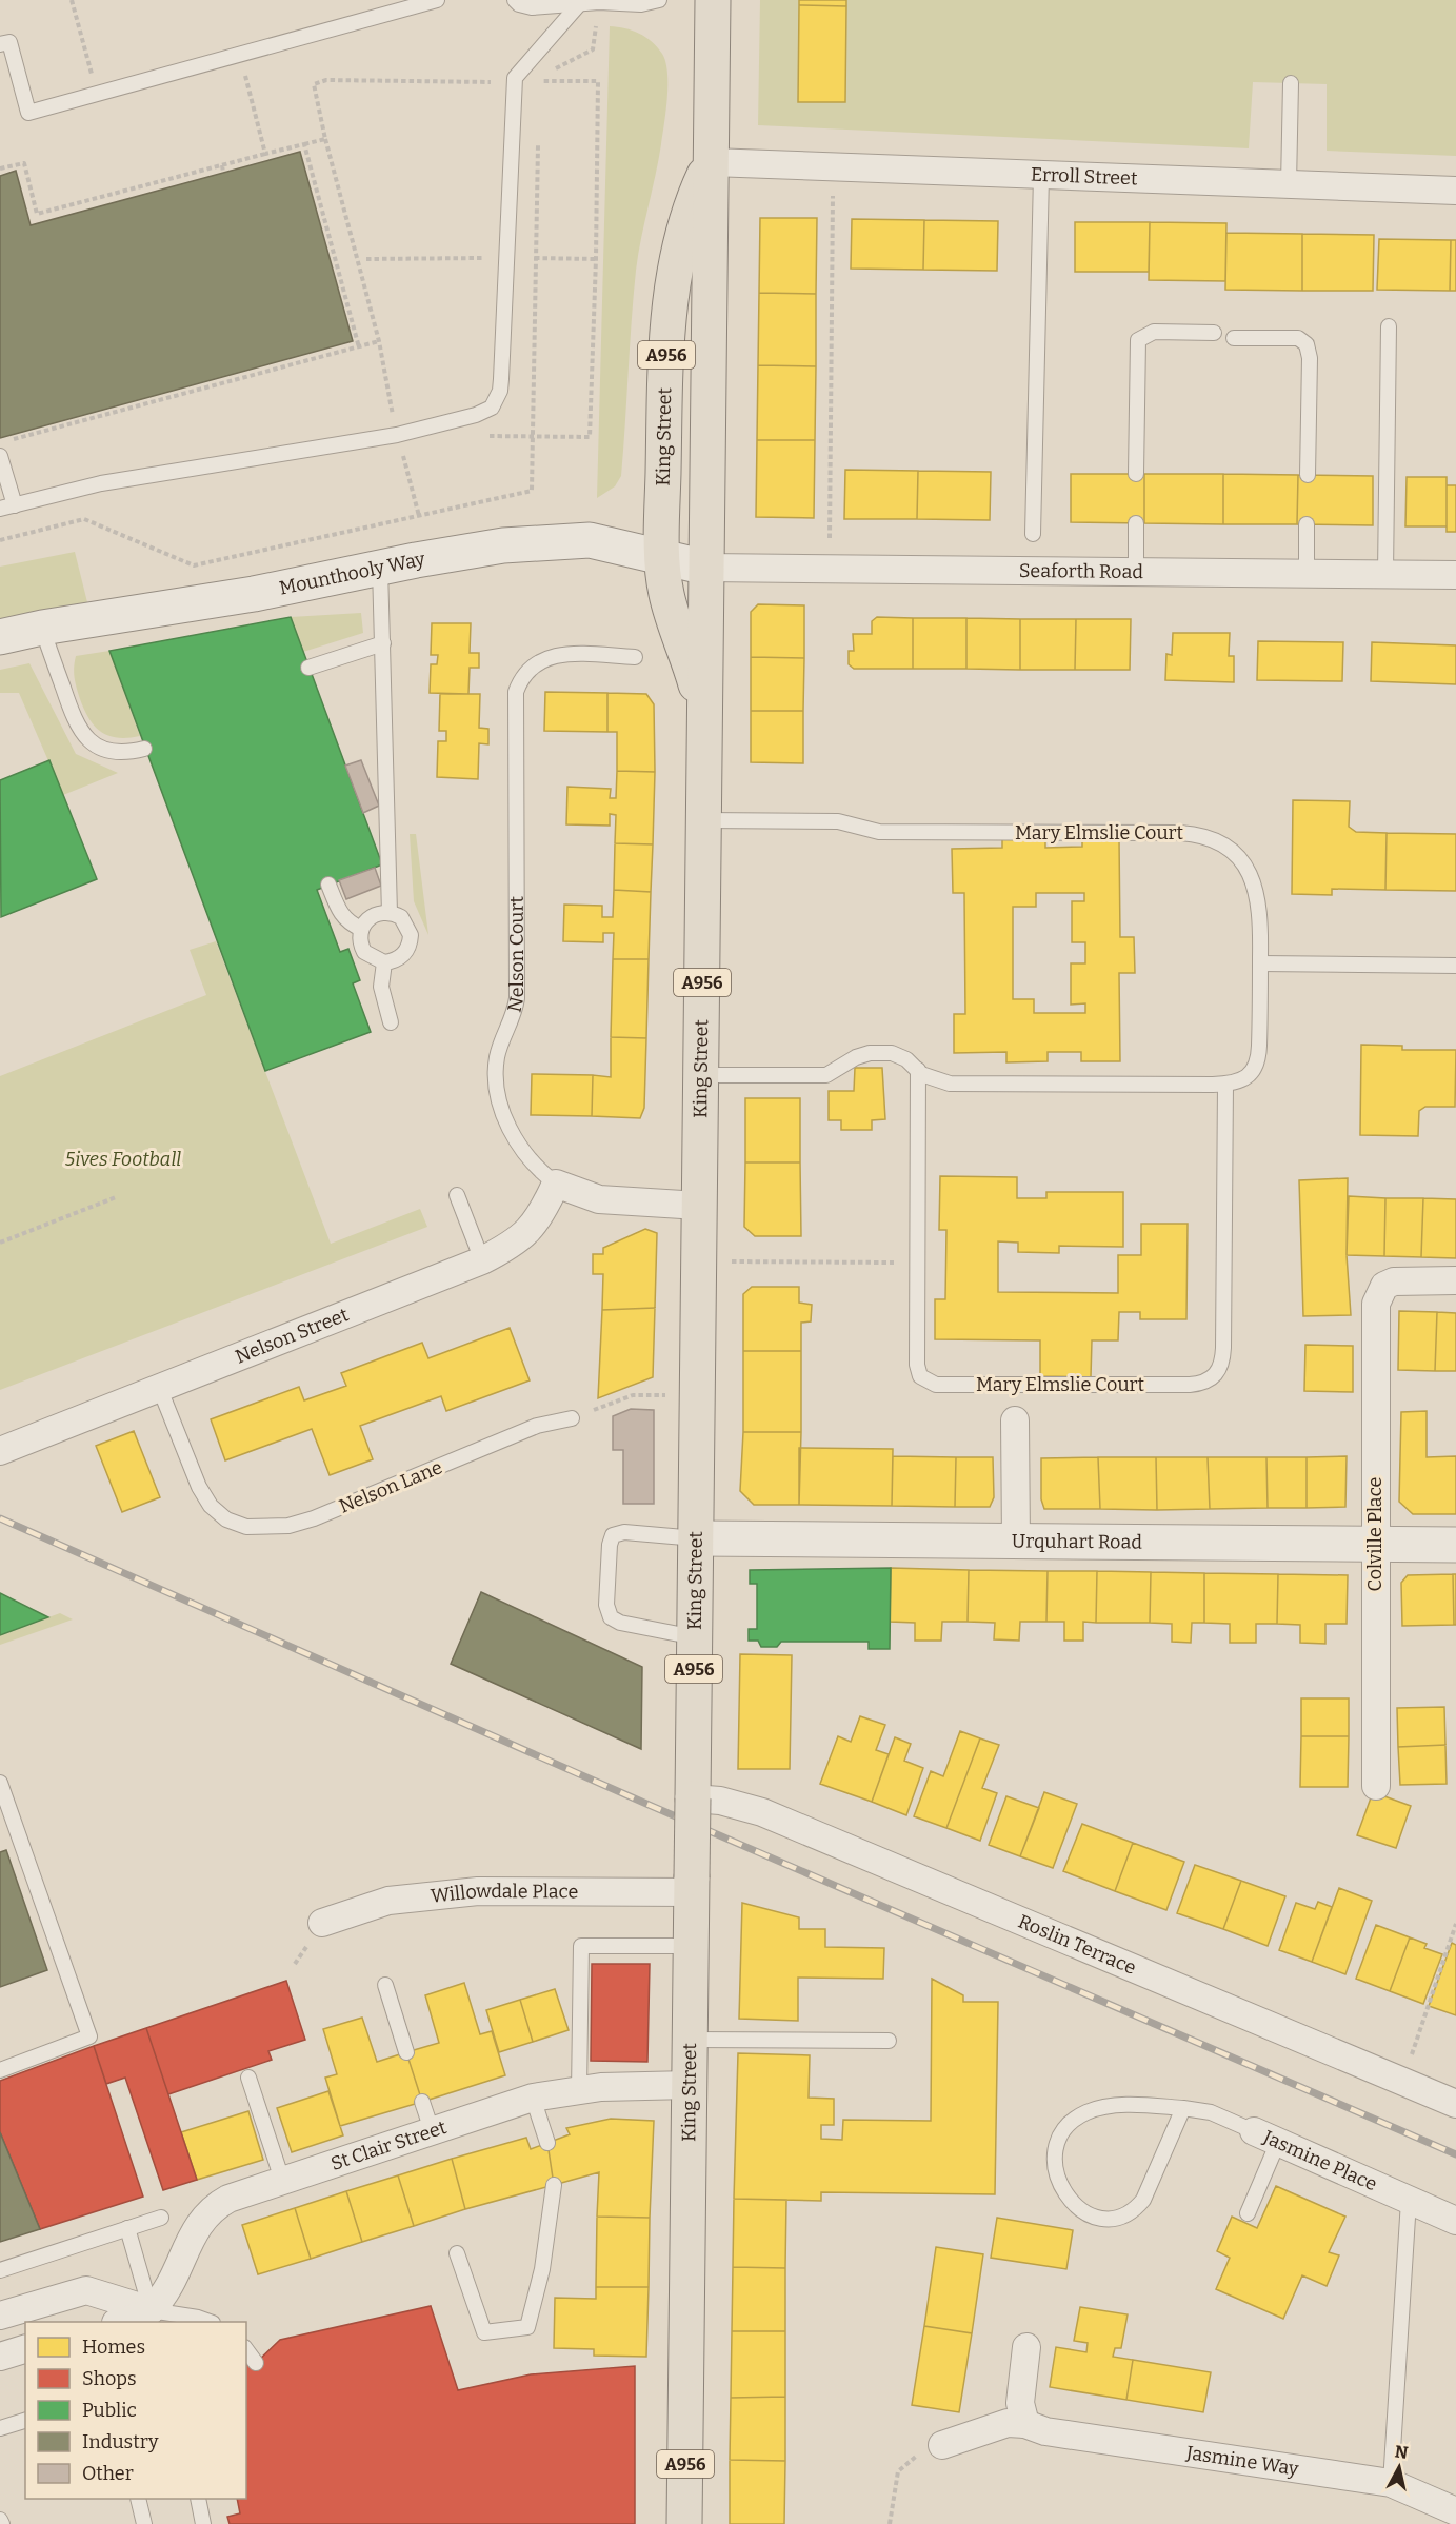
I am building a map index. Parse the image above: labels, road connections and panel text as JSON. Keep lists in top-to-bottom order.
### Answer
{
  "streets": {
    "main road": ["A956", "King Street"],
    "street": [
      "Erroll Street",
      "Seaforth Road",
      "Mounthooly Way",
      "Nelson Court",
      "Nelson Street",
      "Colville Place",
      "Urquhart Road",
      "Willowdale Place",
      "Roslin Terrace",
      "St Clair Street",
      "Jasmine Place",
      "Jasmine Way"
    ],
    "lane": ["Mary Elmslie Court", "Nelson Lane"]
  },
  "crossings": [
    ["Erroll Street", "King Street"],
    ["King Street", "Seaforth Road"],
    ["King Street", "Mounthooly Way"],
    ["King Street", "Mary Elmslie Court"],
    ["King Street", "Nelson Court"],
    ["King Street", "Urquhart Road"],
    ["King Street", "Willowdale Place"],
    ["King Street", "Roslin Terrace"],
    ["King Street", "St Clair Street"],
    ["Seaforth Road", "Mounthooly Way"],
    ["Nelson Court", "Nelson Street"],
    ["Nelson Street", "Nelson Lane"],
    ["Colville Place", "Urquhart Road"]
  ],
  "parks": ["5ives Football"],
  "legend": [
    "Homes",
    "Shops",
    "Public",
    "Industry",
    "Other"
  ],
  "north": "top"
}
